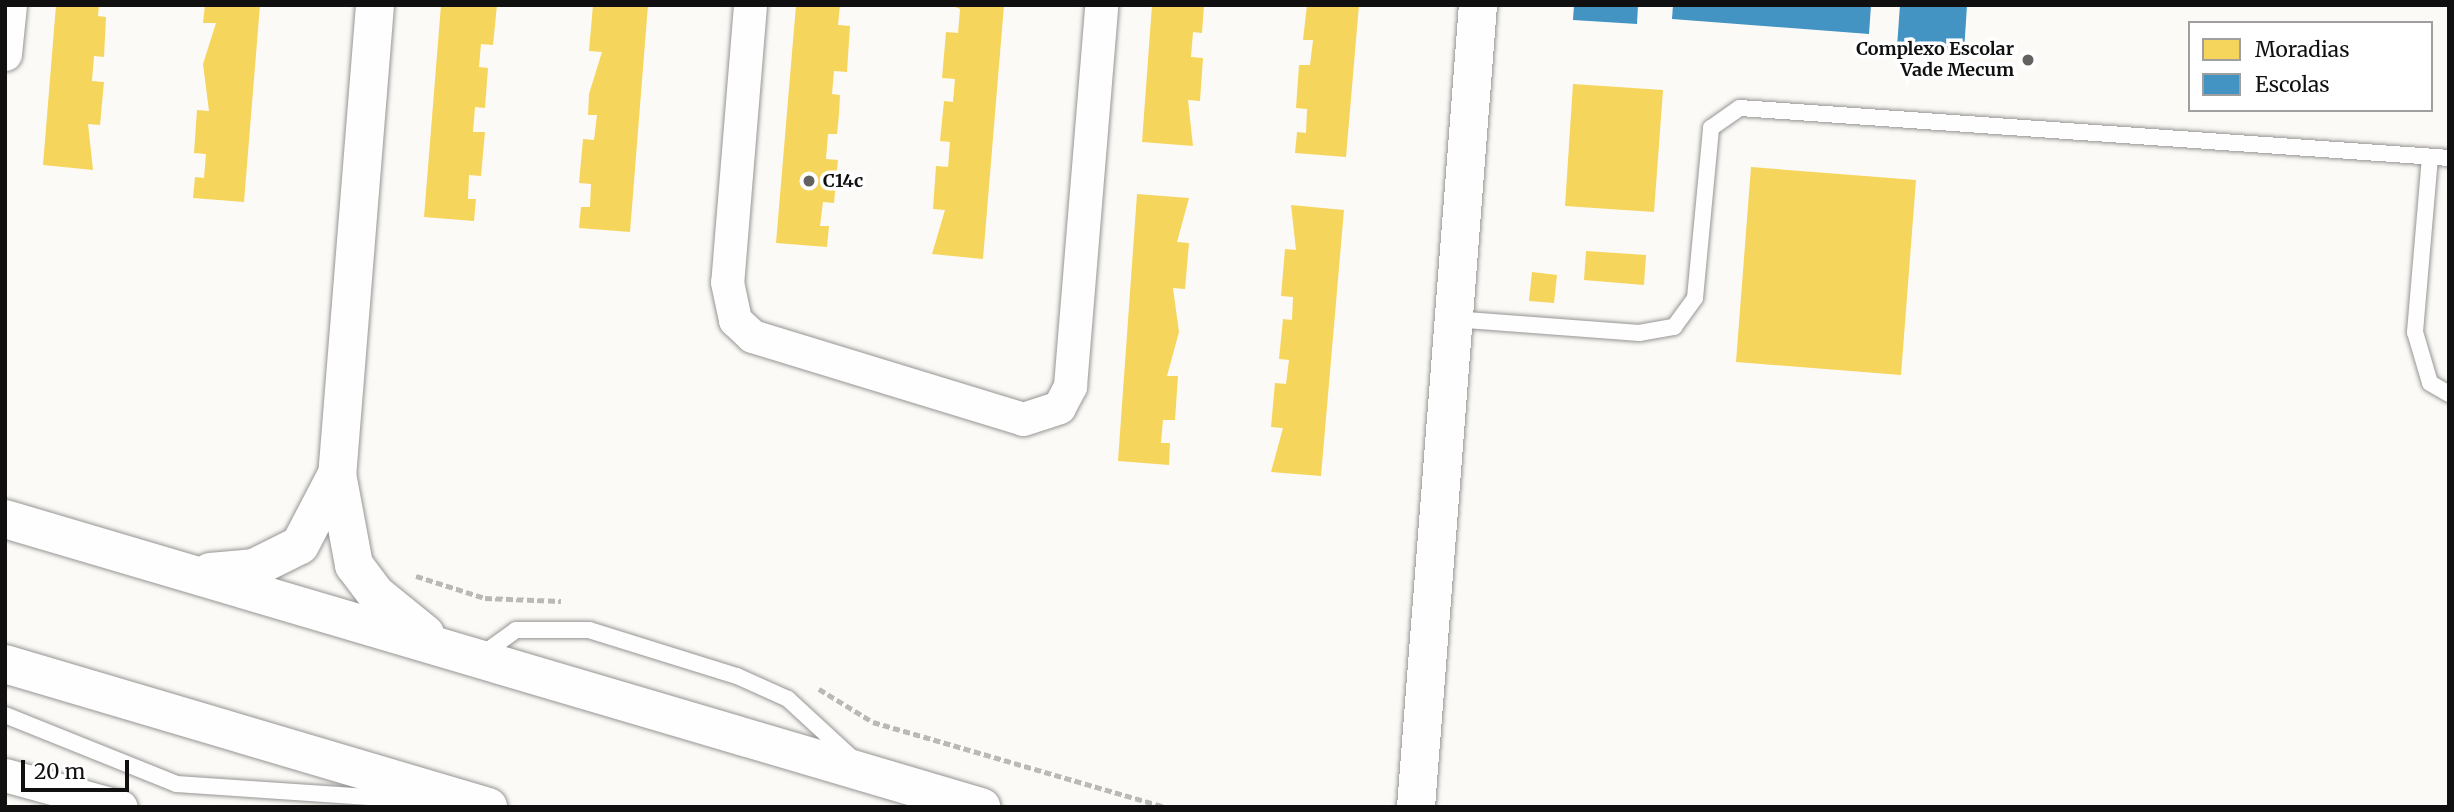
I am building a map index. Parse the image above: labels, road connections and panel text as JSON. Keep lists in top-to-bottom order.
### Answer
{
  "places": ["Complexo Escolar Vade Mecum", "C14c"],
  "legend": ["Moradias", "Escolas"],
  "scale_bar": "20 m"
}
